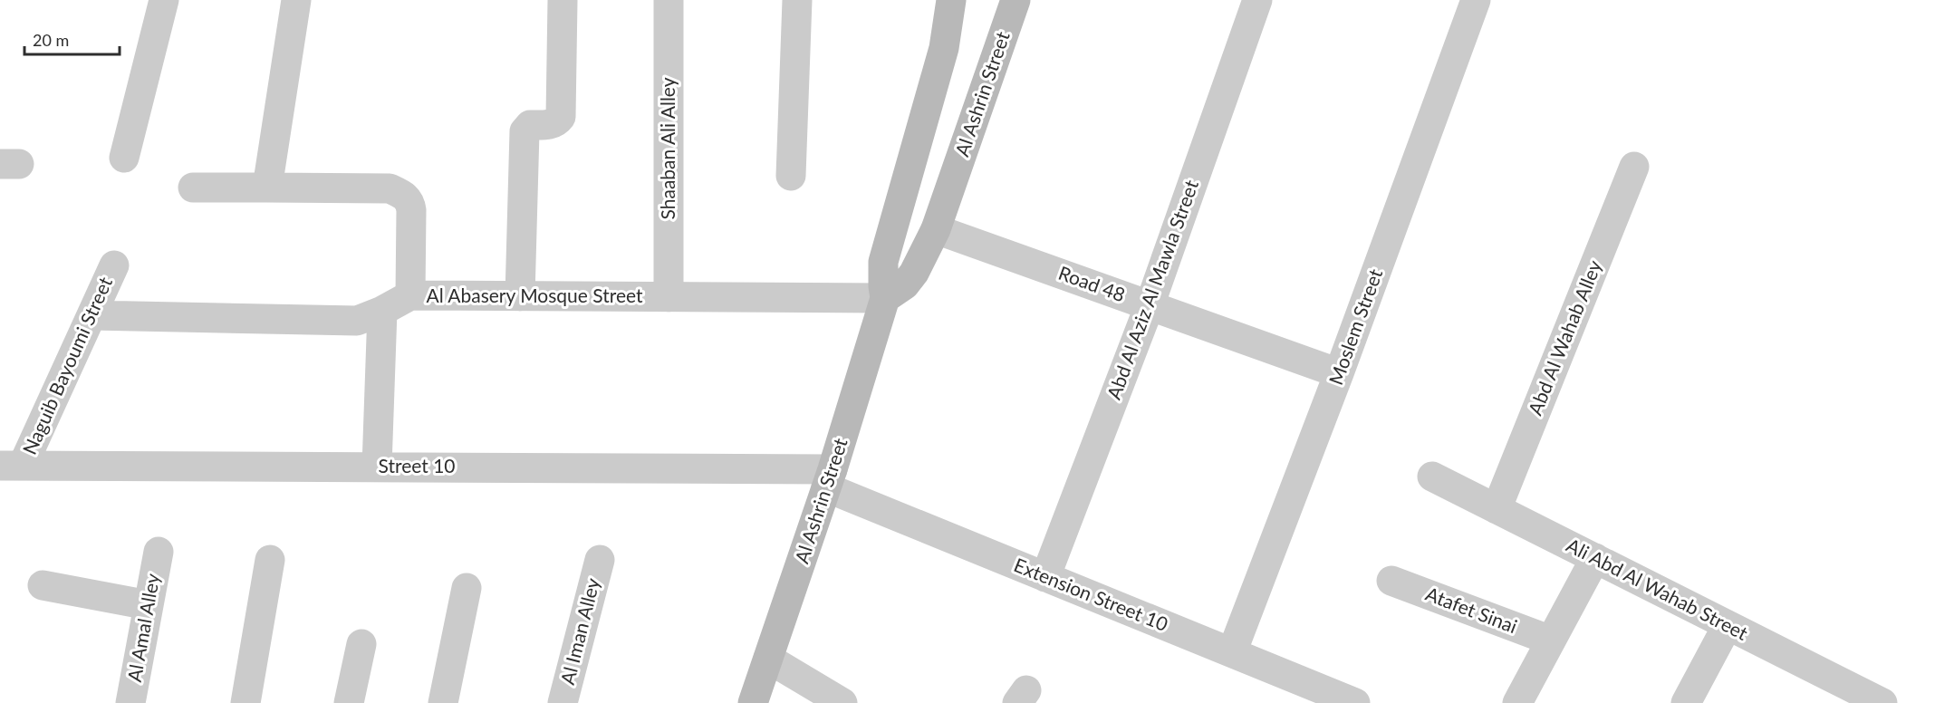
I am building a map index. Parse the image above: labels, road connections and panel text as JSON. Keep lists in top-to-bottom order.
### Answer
{
  "streets": {
    "main road": ["Al Ashrin Street"],
    "street": [
      "Shaaban Ali Alley",
      "Road 48",
      "Abd Al Aziz Al Mawla Street",
      "Al Abasery Mosque Street",
      "Moslem Street",
      "Abd Al Wahab Alley",
      "Naguib Bayoumi Street",
      "Street 10",
      "Ali Abd Al Wahab Street",
      "Extension Street 10",
      "Atafet Sinai",
      "Al Amal Alley",
      "Al Iman Alley"
    ]
  },
  "crossings": [
    ["Al Ashrin Street", "Road 48"],
    ["Al Ashrin Street", "Al Abasery Mosque Street"],
    ["Al Ashrin Street", "Street 10"],
    ["Al Ashrin Street", "Extension Street 10"],
    ["Shaaban Ali Alley", "Al Abasery Mosque Street"],
    ["Road 48", "Abd Al Aziz Al Mawla Street"],
    ["Road 48", "Moslem Street"],
    ["Abd Al Aziz Al Mawla Street", "Extension Street 10"],
    ["Al Abasery Mosque Street", "Naguib Bayoumi Street"],
    ["Moslem Street", "Extension Street 10"],
    ["Abd Al Wahab Alley", "Ali Abd Al Wahab Street"],
    ["Naguib Bayoumi Street", "Street 10"],
    ["Street 10", "Extension Street 10"]
  ],
  "scale_bar": "20 m"
}
